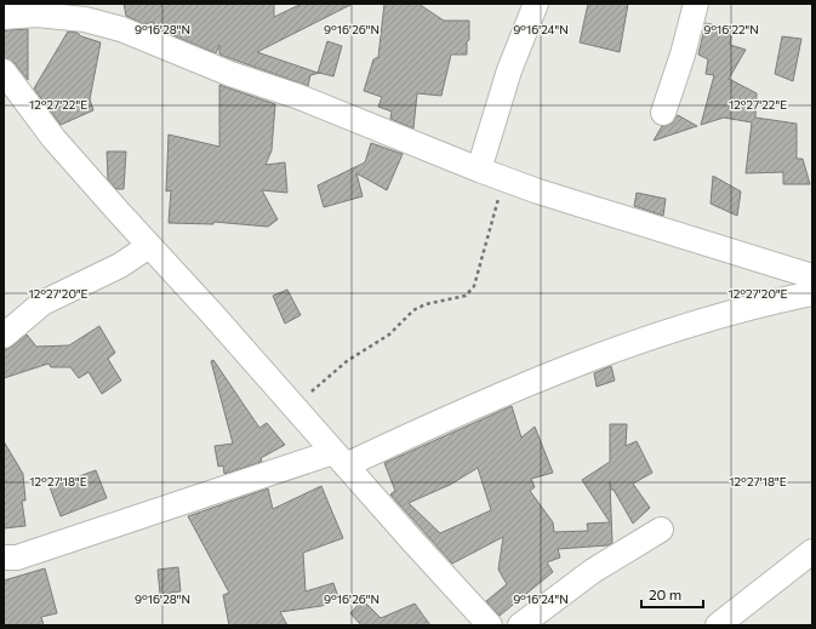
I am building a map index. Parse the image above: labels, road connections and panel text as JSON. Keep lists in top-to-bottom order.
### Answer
{
  "scale_bar": "20 m",
  "coordinates": [
    "9°16'28\"N",
    "9°16'26\"N",
    "9°16'24\"N",
    "9°16'22\"N",
    "12°27'22\"E",
    "12°27'20\"E",
    "12°27'18\"E"
  ]
}
